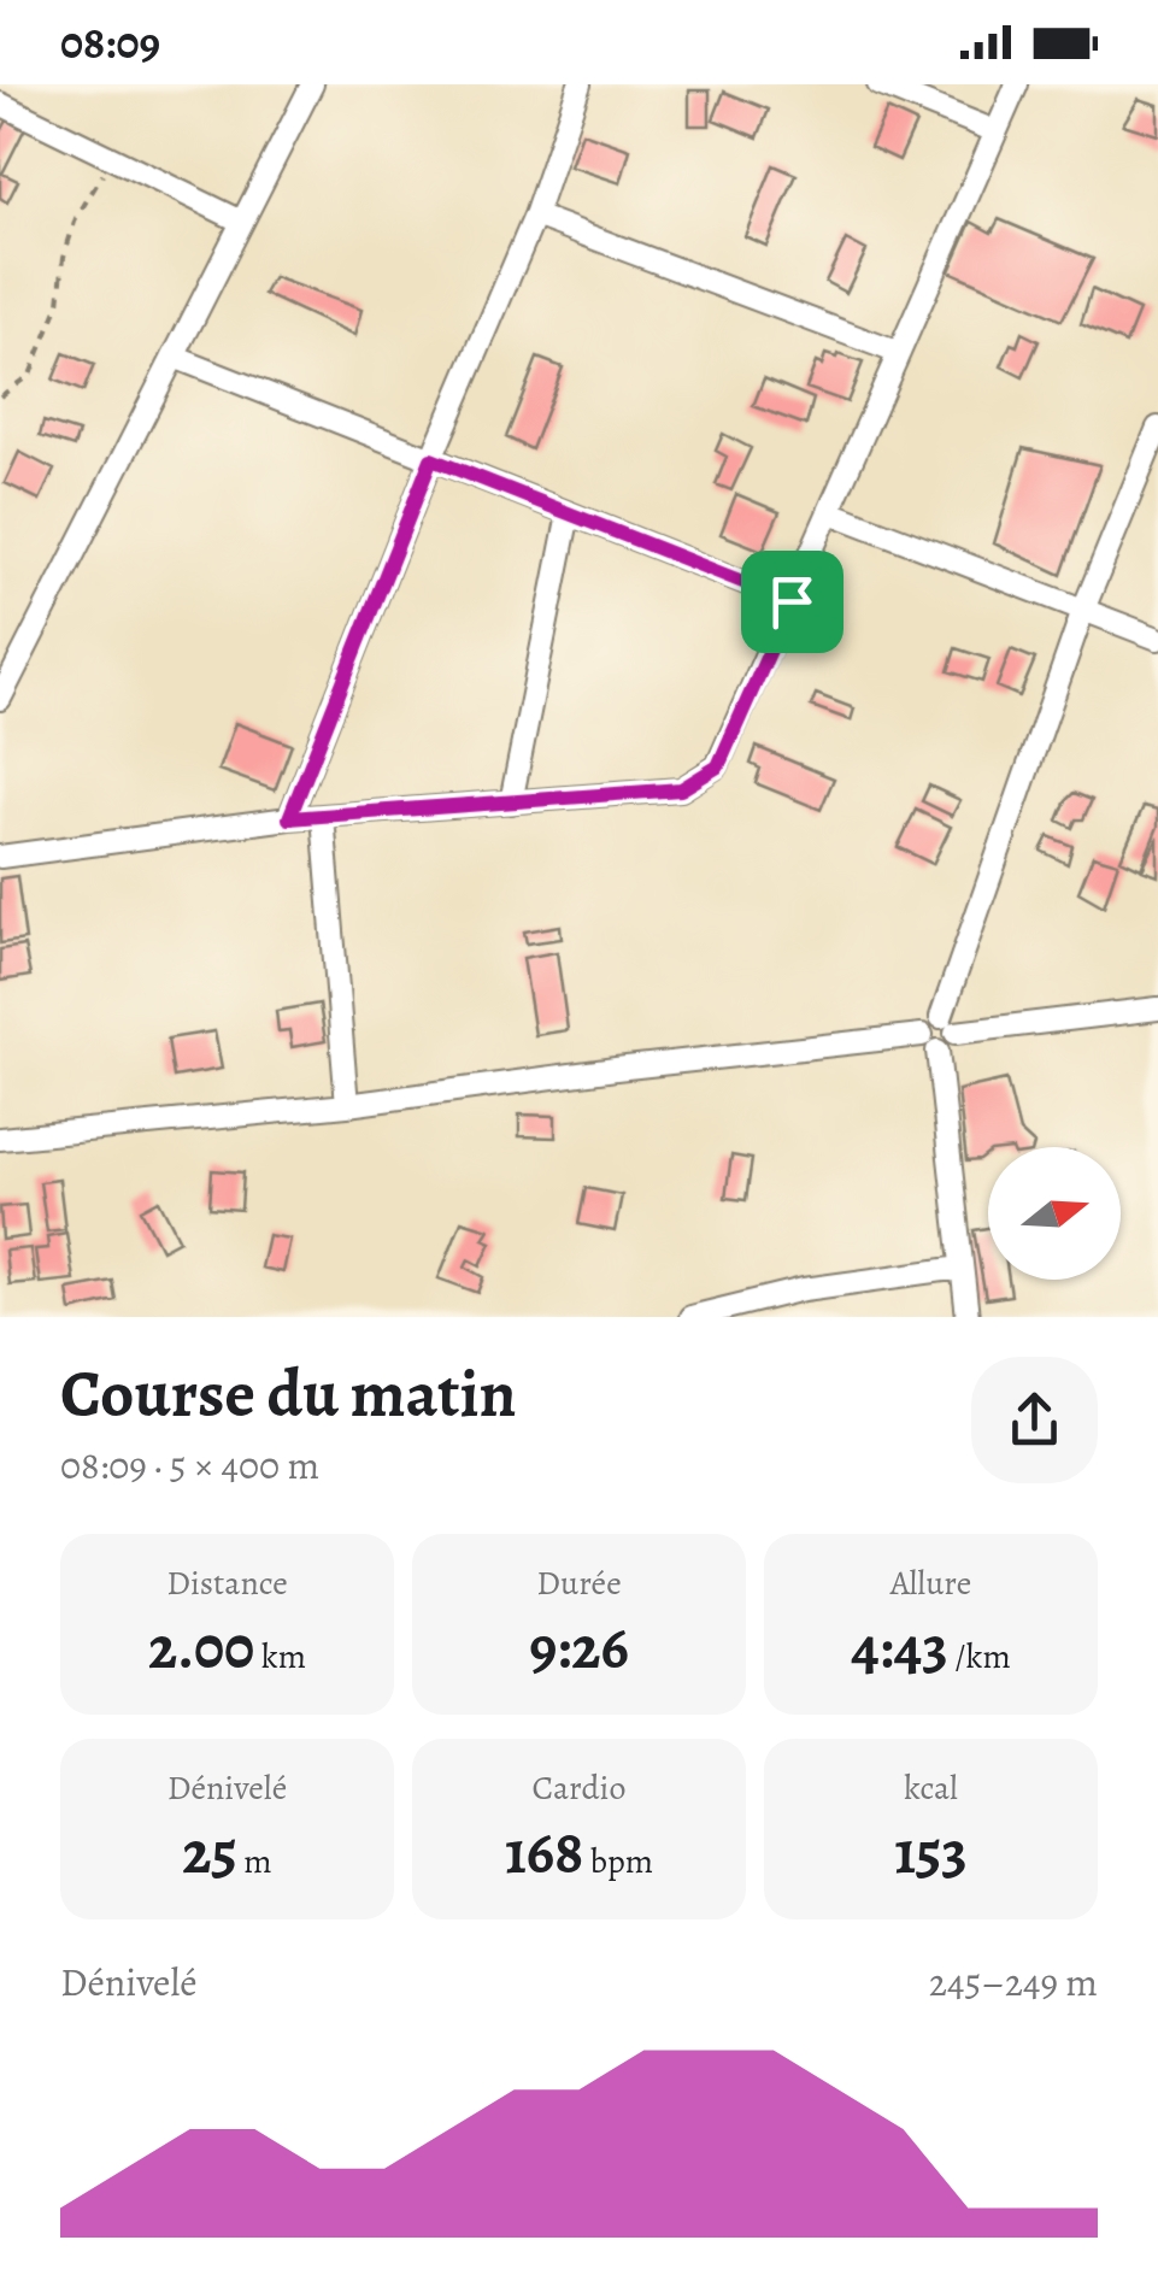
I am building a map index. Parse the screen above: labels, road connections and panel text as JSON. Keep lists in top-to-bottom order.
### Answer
{
  "north": "right",
  "page": {
    "status": "08:09",
    "heading": ["Course du matin", "08:09 · 5 × 400 m"],
    "stats": [
      ["Distance", "2.00 km"],
      ["Durée", "9:26"],
      ["Allure", "4:43 /km"],
      ["Dénivelé", "25 m"],
      ["Cardio", "168 bpm"],
      ["kcal", "153"]
    ],
    "chart": ["Dénivelé", "245–249 m"]
  }
}
